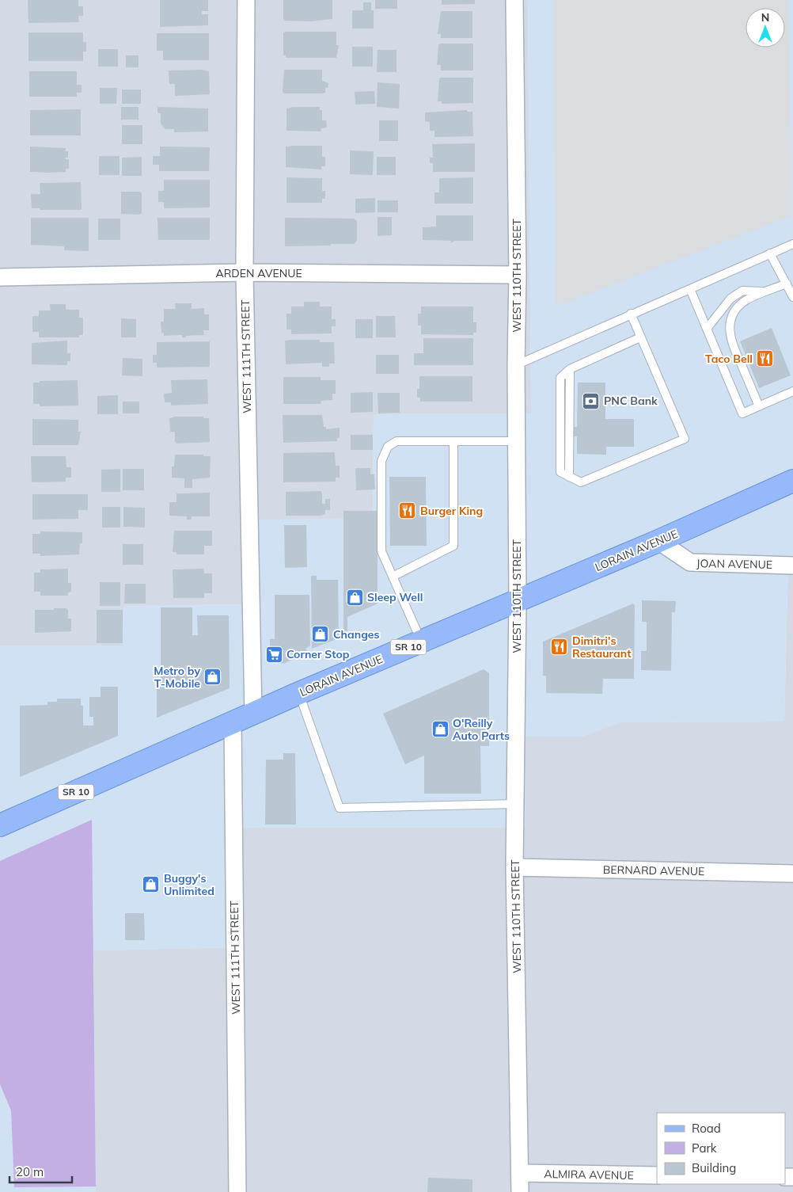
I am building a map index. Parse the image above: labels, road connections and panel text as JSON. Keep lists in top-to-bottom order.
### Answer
{
  "streets": {
    "main road": ["LORAIN AVENUE", "SR 10"],
    "street": [
      "ARDEN AVENUE",
      "WEST 110TH STREET",
      "WEST 111TH STREET",
      "JOAN AVENUE",
      "BERNARD AVENUE",
      "ALMIRA AVENUE"
    ]
  },
  "crossings": [
    ["ARDEN AVENUE", "WEST 110TH STREET"],
    ["ARDEN AVENUE", "WEST 111TH STREET"],
    ["WEST 110TH STREET", "LORAIN AVENUE"],
    ["WEST 110TH STREET", "BERNARD AVENUE"],
    ["WEST 110TH STREET", "ALMIRA AVENUE"],
    ["WEST 111TH STREET", "LORAIN AVENUE"],
    ["LORAIN AVENUE", "JOAN AVENUE"]
  ],
  "places": {
    "restaurant": ["Taco Bell", "Burger King", "Dimitri's Restaurant"],
    "bank": ["PNC Bank"],
    "shop": [
      "Sleep Well",
      "Changes",
      "Metro by T-Mobile",
      "O'Reilly Auto Parts",
      "Buggy's Unlimited"
    ],
    "supermarket": ["Corner Stop"]
  },
  "legend": ["Road", "Park", "Building"],
  "scale_bar": "20 m",
  "north": "top"
}
